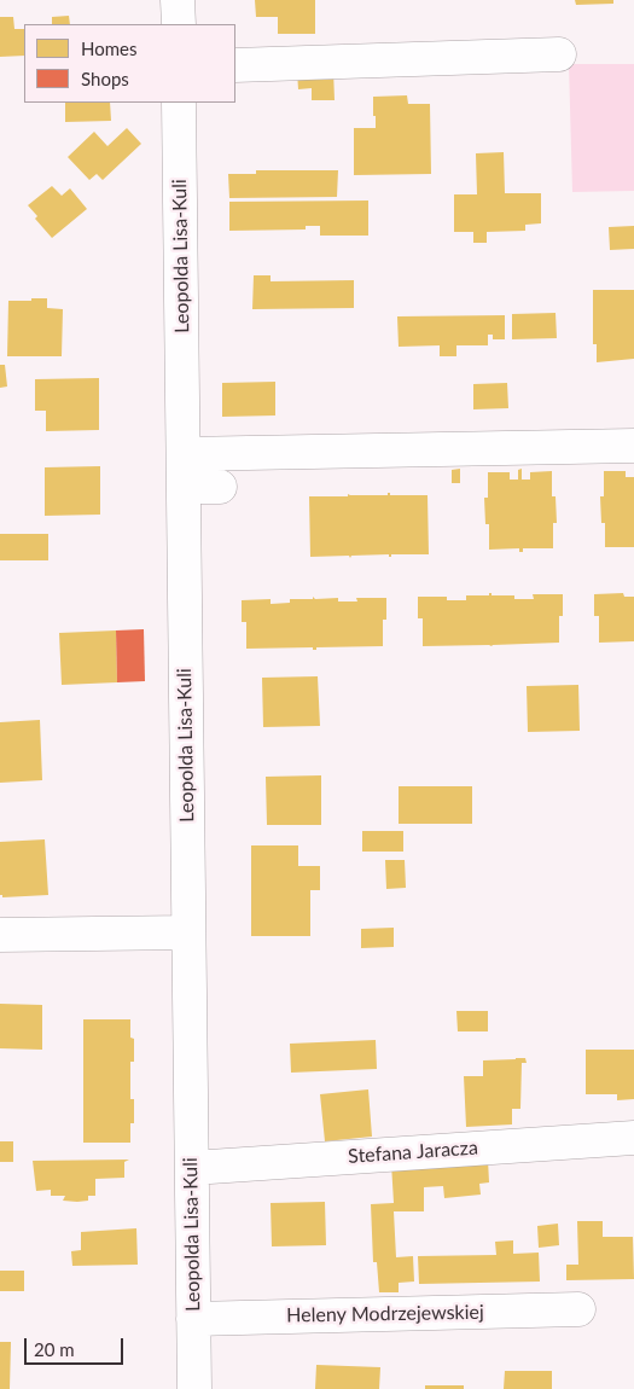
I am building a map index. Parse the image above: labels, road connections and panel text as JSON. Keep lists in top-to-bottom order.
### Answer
{
  "streets": {
    "street": ["Leopolda Lisa-Kuli", "Stefana Jaracza", "Heleny Modrzejewskiej"]
  },
  "crossings": [
    ["Leopolda Lisa-Kuli", "Stefana Jaracza"],
    ["Leopolda Lisa-Kuli", "Heleny Modrzejewskiej"]
  ],
  "legend": ["Homes", "Shops"],
  "scale_bar": "20 m"
}
